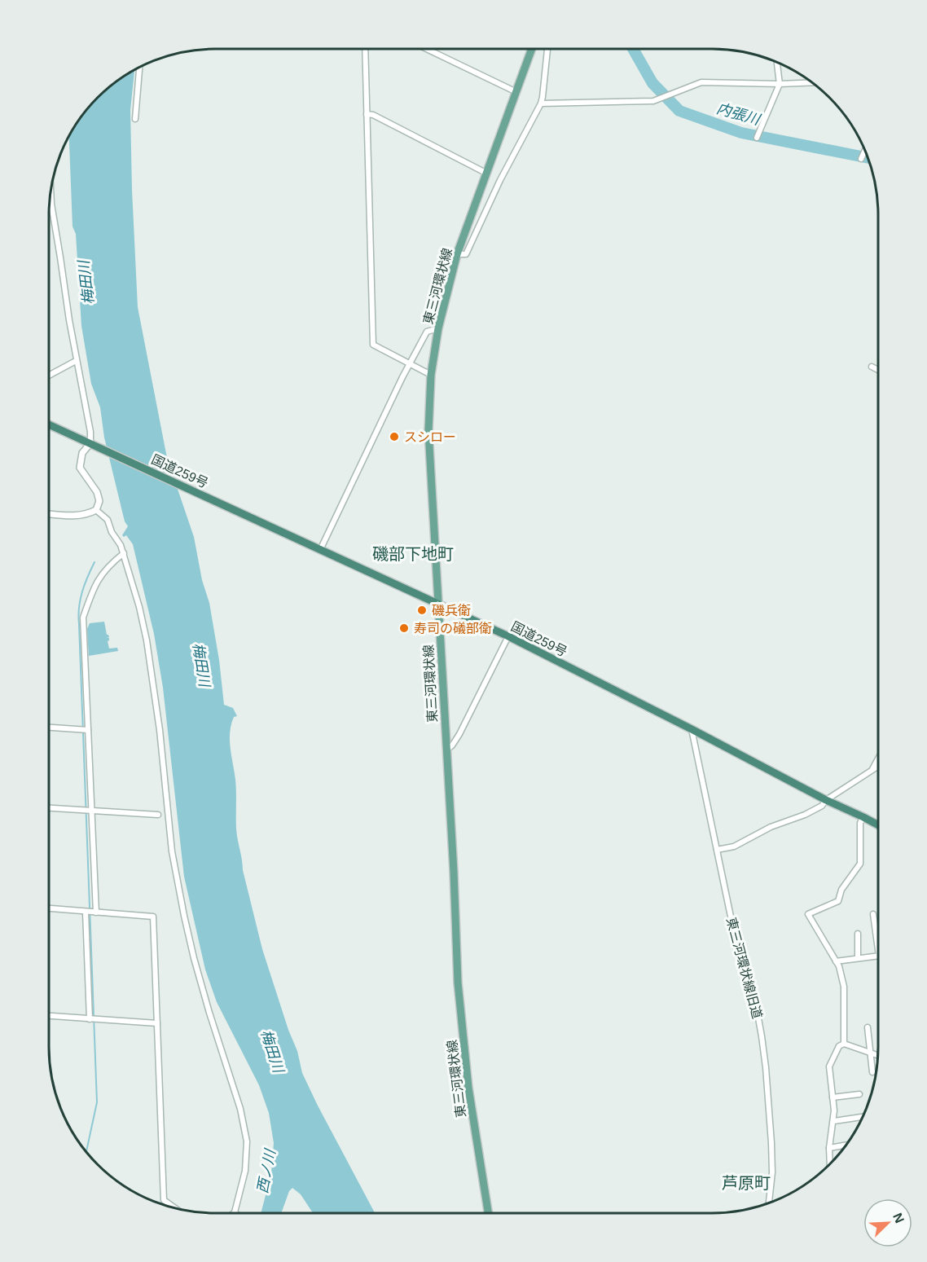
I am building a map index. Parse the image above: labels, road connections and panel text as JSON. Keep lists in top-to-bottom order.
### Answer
{
  "streets": {
    "highway": ["国道259号"],
    "main road": ["東三河環状線"],
    "street": ["東三河環状線旧道"]
  },
  "crossings": [
    ["東三河環状線", "国道259号"],
    ["国道259号", "東三河環状線旧道"]
  ],
  "districts": ["磯部下地町", "芦原町"],
  "water": ["内張川", "梅田川", "西ノ川"],
  "places": ["スシロー", "磯兵衛", "寿司の礒部衛"],
  "north": "top right"
}
